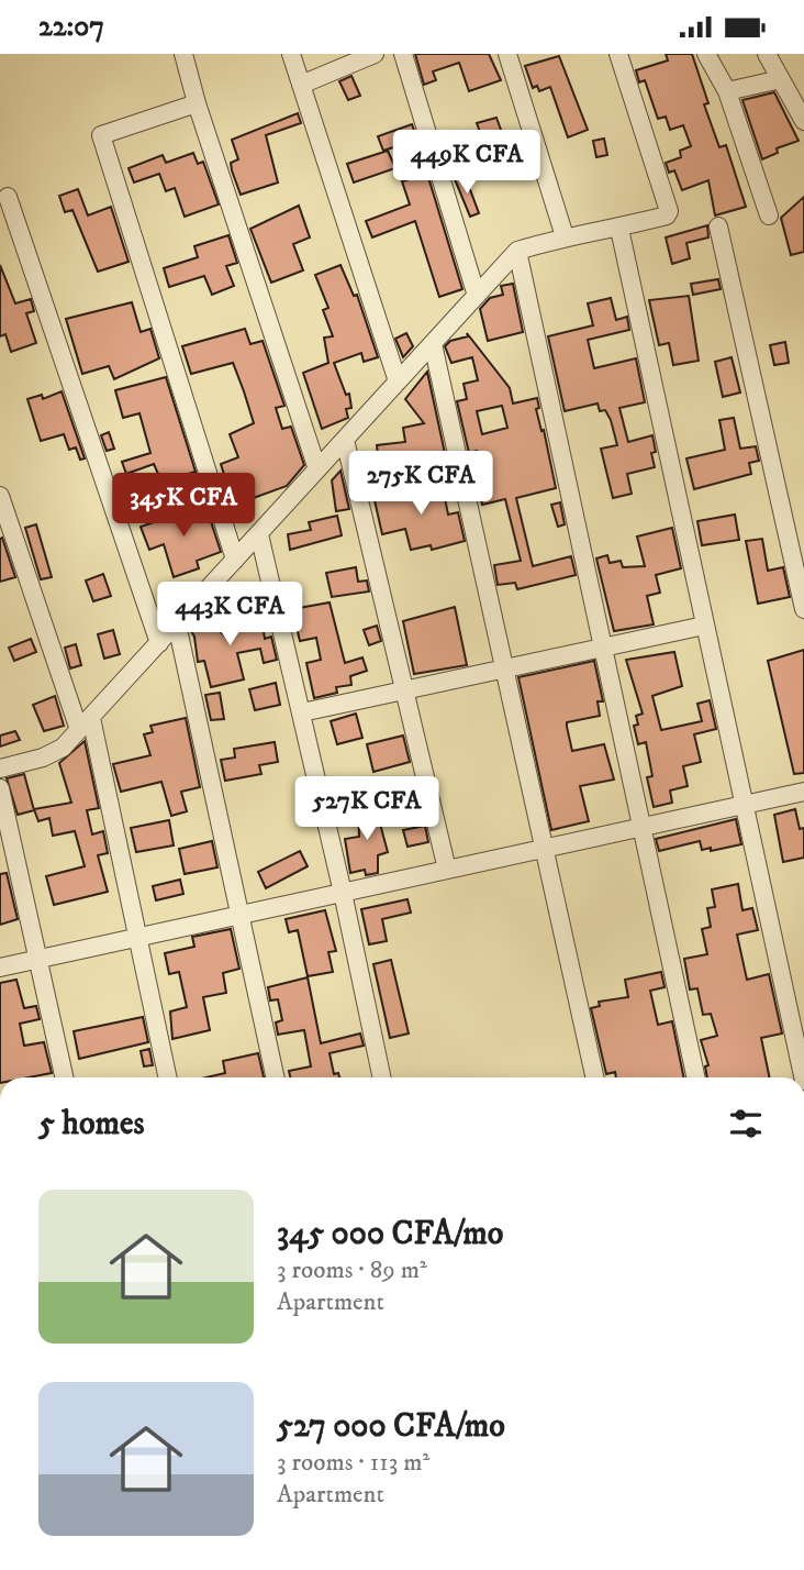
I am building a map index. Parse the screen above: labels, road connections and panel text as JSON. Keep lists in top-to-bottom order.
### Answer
{
  "page": {
    "status": "22:07",
    "price": [
      "449K CFA",
      "275K CFA",
      "345K CFA",
      "443K CFA",
      "527K CFA"
    ],
    "heading": "5 homes",
    "list": [
      {
        "name": "345 000 CFA/mo",
        "note": "3 rooms · 89 m² · Apartment"
      },
      {
        "name": "527 000 CFA/mo",
        "note": "3 rooms · 113 m² · Apartment"
      }
    ]
  }
}
